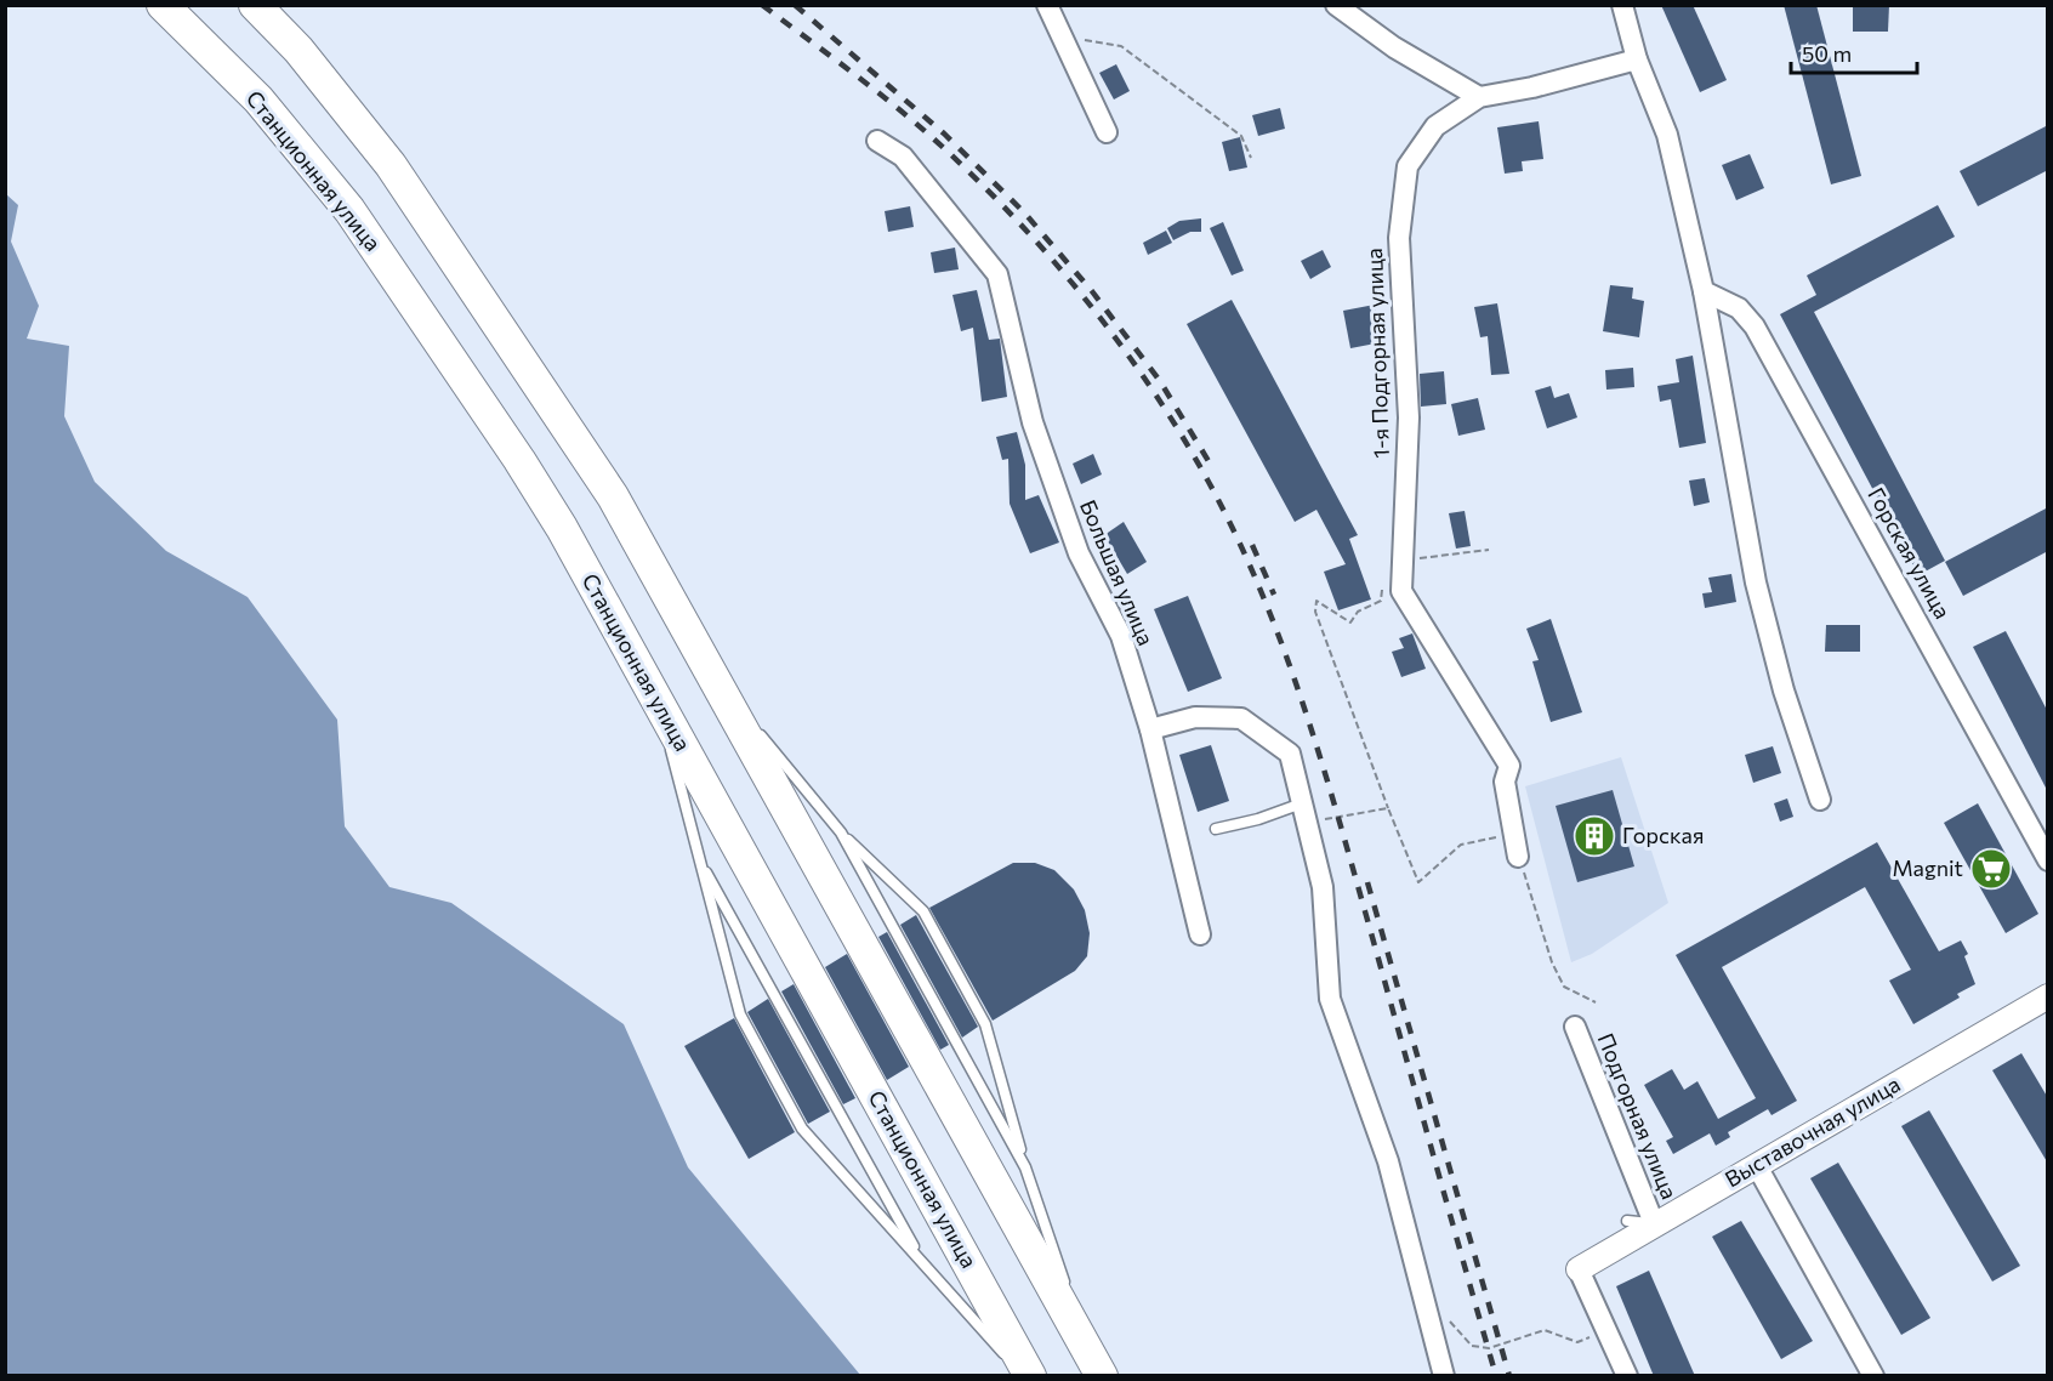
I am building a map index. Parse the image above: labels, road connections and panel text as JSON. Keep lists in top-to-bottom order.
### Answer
{
  "streets": {
    "main road": ["Станционная улица"],
    "street": [
      "1-я Подгорная улица",
      "Горская улица",
      "Большая улица",
      "Подгорная улица",
      "Выставочная улица"
    ]
  },
  "crossings": [
    ["Подгорная улица", "Выставочная улица"]
  ],
  "places": {
    "building": ["Горская"],
    "supermarket": ["Magnit"]
  },
  "scale_bar": "50 m"
}
